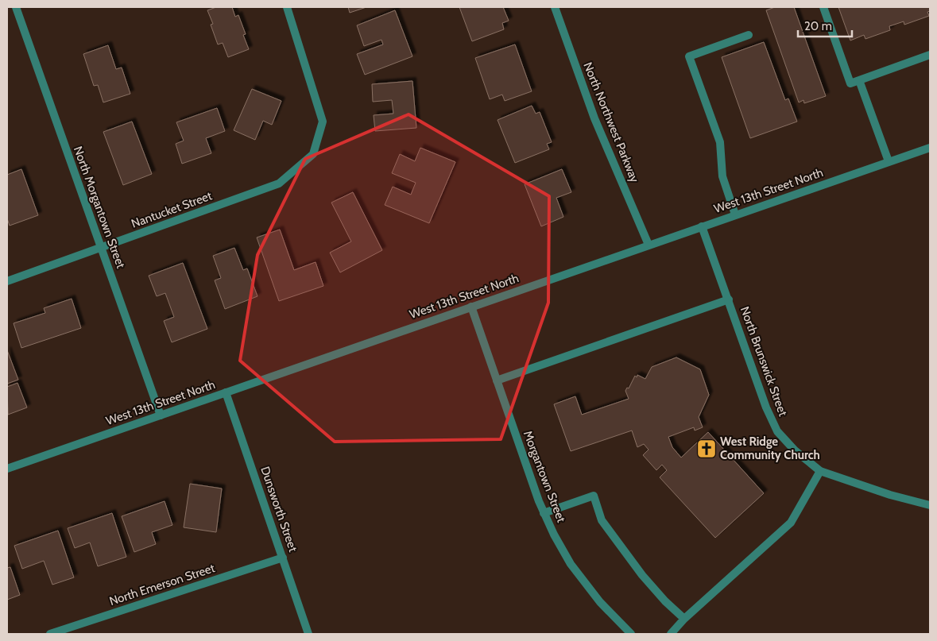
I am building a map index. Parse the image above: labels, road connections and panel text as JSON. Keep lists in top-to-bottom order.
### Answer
{
  "streets": {
    "street": [
      "North Northwest Parkway",
      "West 13th Street North",
      "North Morgantown Street",
      "Nantucket Street",
      "North Brunswick Street",
      "Morgantown Street",
      "Dunsworth Street",
      "North Emerson Street"
    ]
  },
  "crossings": [
    ["North Northwest Parkway", "West 13th Street North"],
    ["West 13th Street North", "North Morgantown Street"],
    ["West 13th Street North", "North Brunswick Street"],
    ["West 13th Street North", "Morgantown Street"],
    ["West 13th Street North", "Dunsworth Street"],
    ["North Morgantown Street", "Nantucket Street"],
    ["Dunsworth Street", "North Emerson Street"]
  ],
  "places": {
    "church": ["West Ridge Community Church"]
  },
  "scale_bar": "20 m"
}
